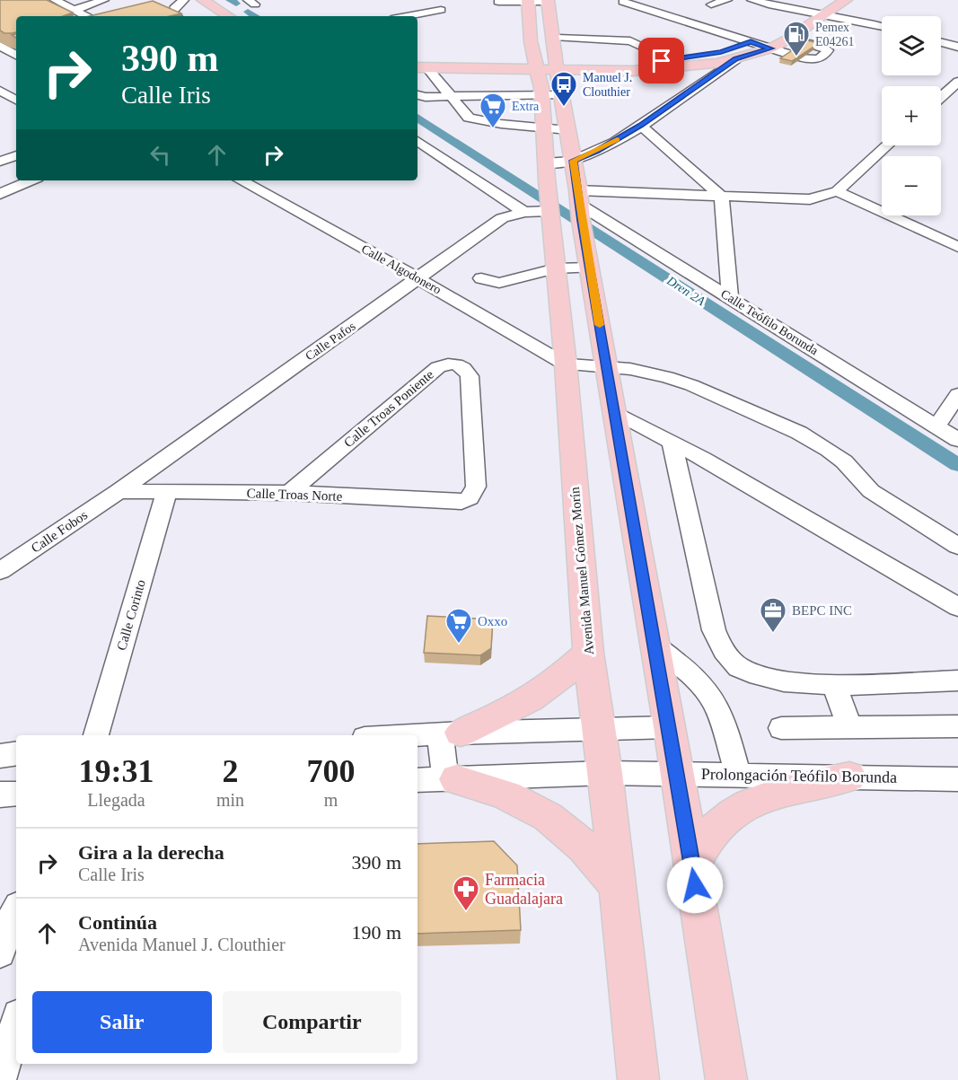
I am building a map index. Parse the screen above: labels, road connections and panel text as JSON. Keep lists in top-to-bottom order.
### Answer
{
  "streets": {
    "main road": ["Avenida Manuel Gómez Morín"],
    "street": [
      "Calle Algodonero",
      "Calle Teófilo Borunda",
      "Calle Pafos",
      "Calle Troas Poniente",
      "Calle Troas Norte",
      "Calle Fobos",
      "Calle Corinto",
      "Prolongación Teófilo Borunda"
    ]
  },
  "crossings": [
    ["Calle Algodonero", "Calle Pafos"],
    ["Calle Algodonero", "Avenida Manuel Gómez Morín"],
    ["Calle Pafos", "Calle Troas Norte"],
    ["Calle Pafos", "Calle Fobos"],
    ["Calle Pafos", "Avenida Manuel Gómez Morín"],
    ["Calle Troas Poniente", "Calle Troas Norte"],
    ["Calle Troas Norte", "Calle Fobos"],
    ["Calle Troas Norte", "Calle Corinto"],
    ["Avenida Manuel Gómez Morín", "Prolongación Teófilo Borunda"]
  ],
  "water": ["Dren 2A"],
  "places": {
    "fuel station": ["Pemex E04261"],
    "bus stop": ["Manuel J. Clouthier"],
    "supermarket": ["Extra", "Oxxo"],
    "office": ["BEPC INC"],
    "pharmacy": ["Farmacia Guadalajara"]
  },
  "page": {
    "map_buttons": ["+", "−"],
    "turn": ["390 m", "Calle Iris"],
    "eta": [
      "19:31",
      "Llegada",
      "2",
      "min",
      "700",
      "m"
    ],
    "list": [
      {
        "name": "Gira a la derecha",
        "note": "Calle Iris",
        "value": "390 m"
      },
      {
        "name": "Continúa",
        "note": "Avenida Manuel J. Clouthier",
        "value": "190 m"
      }
    ],
    "buttons": ["Salir", "Compartir"]
  }
}
